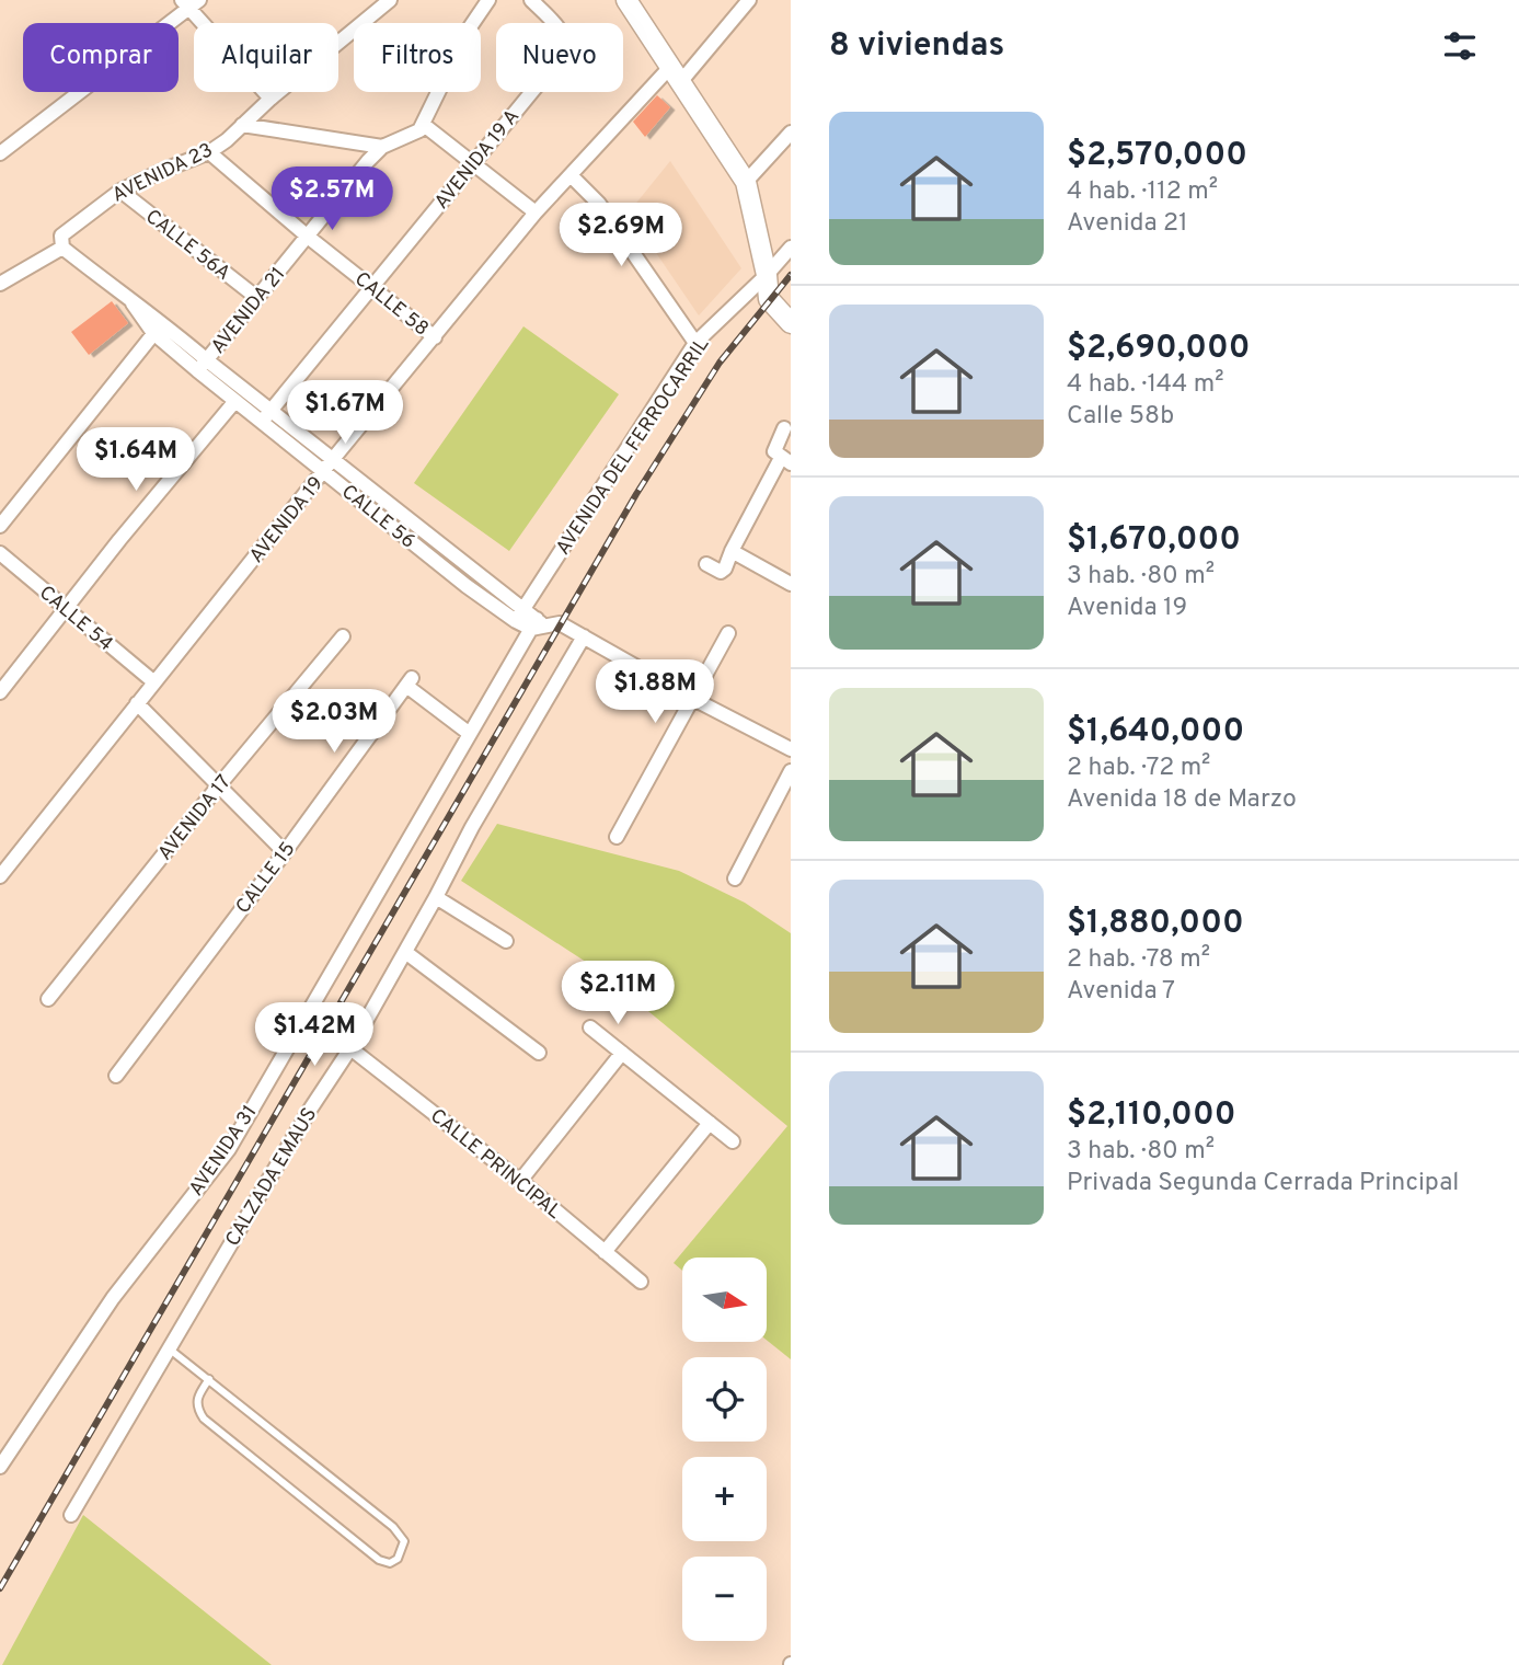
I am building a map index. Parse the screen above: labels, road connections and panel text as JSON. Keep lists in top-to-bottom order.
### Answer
{
  "streets": {
    "street": [
      "AVENIDA 19 A",
      "AVENIDA 23",
      "CALLE 56A",
      "CALLE 58",
      "AVENIDA 21",
      "AVENIDA DEL FERROCARRIL",
      "CALLE 56",
      "AVENIDA 19",
      "CALLE 54",
      "AVENIDA 17",
      "CALLE 15",
      "AVENIDA 31",
      "CALLE PRINCIPAL",
      "CALZADA EMAUS"
    ]
  },
  "crossings": [
    ["AVENIDA 19 A", "CALLE 58"],
    ["AVENIDA 19 A", "CALLE 56"],
    ["AVENIDA 23", "CALLE 56A"],
    ["AVENIDA 23", "CALLE 58"],
    ["AVENIDA 23", "CALLE 56"],
    ["CALLE 56A", "AVENIDA 21"],
    ["CALLE 58", "AVENIDA 21"],
    ["CALLE 58", "AVENIDA 19"],
    ["AVENIDA 21", "CALLE 56"],
    ["AVENIDA DEL FERROCARRIL", "CALLE 56"],
    ["CALLE 56", "AVENIDA 19"],
    ["CALLE 56", "AVENIDA 31"],
    ["AVENIDA 19", "CALLE 54"],
    ["CALLE 15", "AVENIDA 31"],
    ["CALLE PRINCIPAL", "CALZADA EMAUS"]
  ],
  "north": "right",
  "page": {
    "heading": "8 viviendas",
    "chip": [
      "Comprar",
      "Alquilar",
      "Filtros",
      "Nuevo"
    ],
    "list": [
      {
        "name": "$2,570,000",
        "note": "4 hab. · 112 m² · Avenida 21"
      },
      {
        "name": "$2,690,000",
        "note": "4 hab. · 144 m² · Calle 58b"
      },
      {
        "name": "$1,670,000",
        "note": "3 hab. · 80 m² · Avenida 19"
      },
      {
        "name": "$1,640,000",
        "note": "2 hab. · 72 m² · Avenida 18 de Marzo"
      },
      {
        "name": "$1,880,000",
        "note": "2 hab. · 78 m² · Avenida 7"
      },
      {
        "name": "$2,110,000",
        "note": "3 hab. · 80 m² · Privada Segunda Cerrada Principal"
      }
    ],
    "price": [
      "$2.57M",
      "$2.69M",
      "$1.67M",
      "$1.64M",
      "$1.88M",
      "$2.03M",
      "$2.11M",
      "$1.42M"
    ],
    "map_buttons": ["+", "−"]
  }
}
